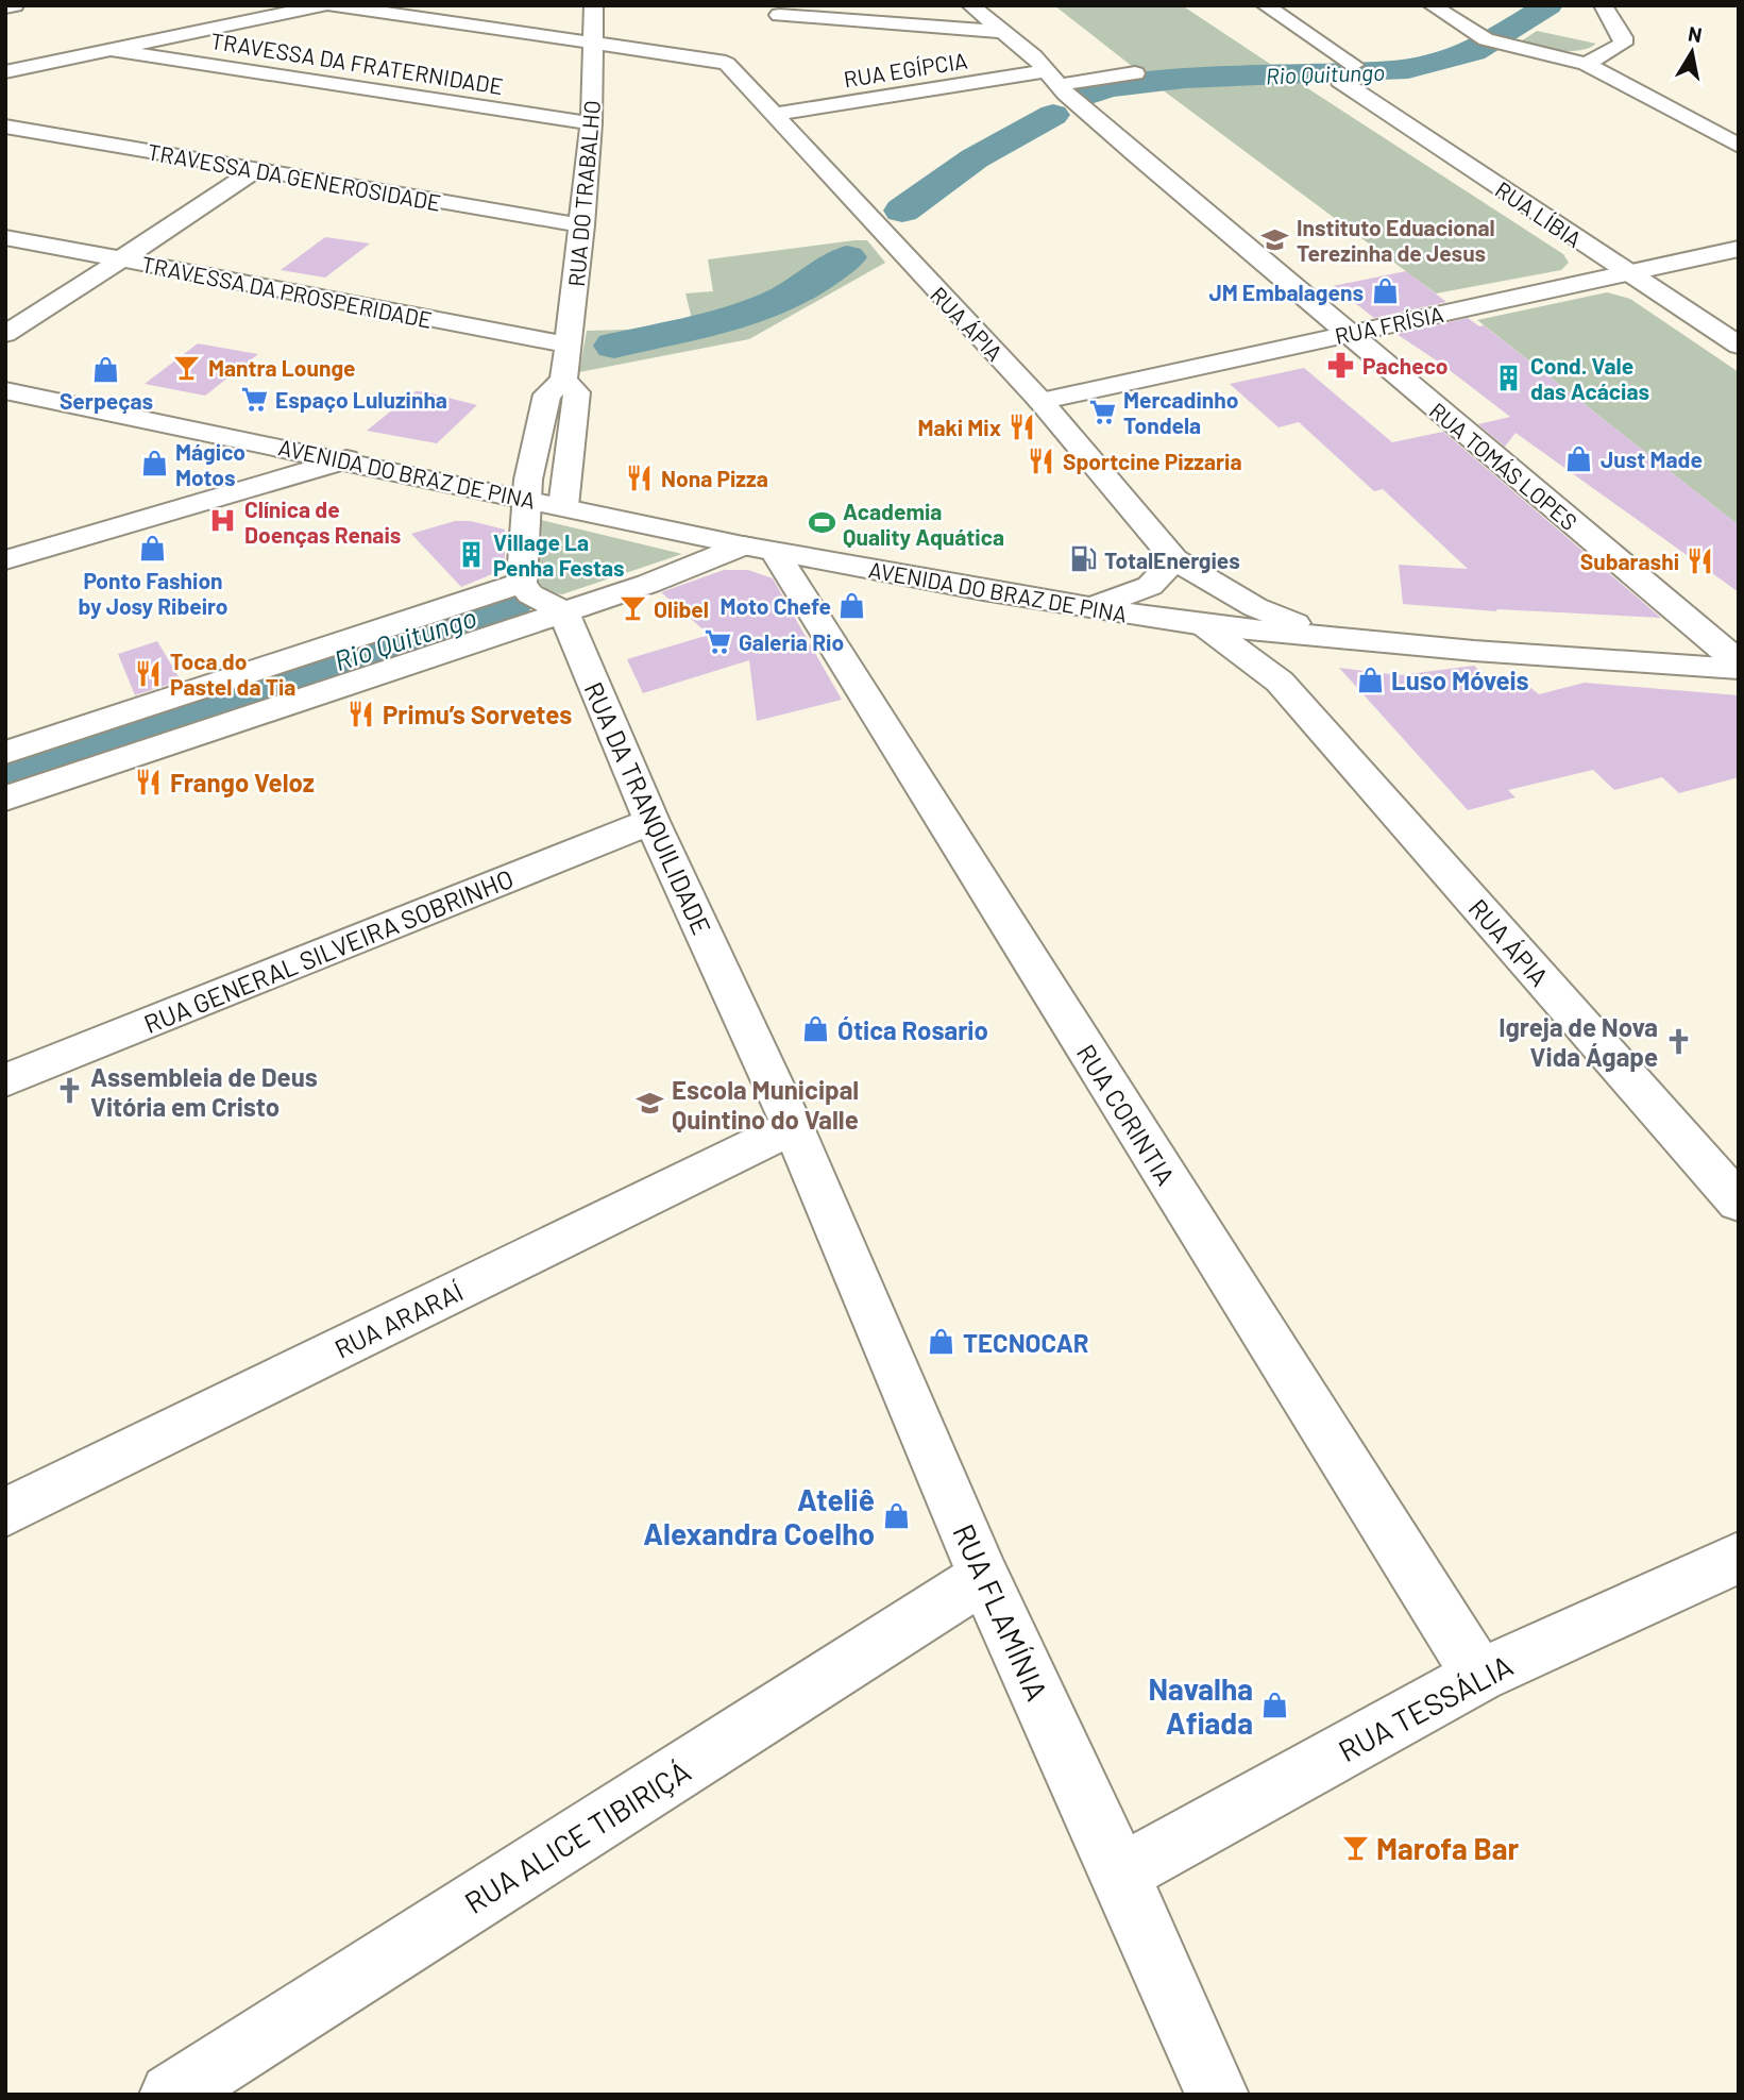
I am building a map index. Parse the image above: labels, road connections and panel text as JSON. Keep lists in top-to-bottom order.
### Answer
{
  "streets": {
    "street": [
      "TRAVESSA DA FRATERNIDADE",
      "RUA EGÍPCIA",
      "TRAVESSA DA GENEROSIDADE",
      "RUA DO TRABALHO",
      "RUA LÍBIA",
      "TRAVESSA DA PROSPERIDADE",
      "RUA ÁPIA",
      "RUA FRÍSIA",
      "RUA TOMÁS LOPES",
      "AVENIDA DO BRAZ DE PINA",
      "RUA DA TRANQUILIDADE",
      "RUA GENERAL SILVEIRA SOBRINHO",
      "RUA CORINTIA",
      "RUA ARARAÍ",
      "RUA FLAMÍNIA",
      "RUA TESSÁLIA",
      "RUA ALICE TIBIRIÇÁ"
    ]
  },
  "crossings": [
    ["TRAVESSA DA FRATERNIDADE", "RUA DO TRABALHO"],
    ["RUA EGÍPCIA", "RUA ÁPIA"],
    ["RUA EGÍPCIA", "RUA TOMÁS LOPES"],
    ["TRAVESSA DA GENEROSIDADE", "RUA DO TRABALHO"],
    ["RUA DO TRABALHO", "TRAVESSA DA PROSPERIDADE"],
    ["RUA DO TRABALHO", "RUA ÁPIA"],
    ["RUA DO TRABALHO", "AVENIDA DO BRAZ DE PINA"],
    ["RUA LÍBIA", "RUA FRÍSIA"],
    ["RUA ÁPIA", "RUA FRÍSIA"],
    ["RUA ÁPIA", "AVENIDA DO BRAZ DE PINA"],
    ["RUA FRÍSIA", "RUA TOMÁS LOPES"],
    ["AVENIDA DO BRAZ DE PINA", "RUA CORINTIA"],
    ["RUA DA TRANQUILIDADE", "RUA GENERAL SILVEIRA SOBRINHO"],
    ["RUA DA TRANQUILIDADE", "RUA ARARAÍ"],
    ["RUA DA TRANQUILIDADE", "RUA FLAMÍNIA"],
    ["RUA CORINTIA", "RUA TESSÁLIA"],
    ["RUA ARARAÍ", "RUA FLAMÍNIA"],
    ["RUA FLAMÍNIA", "RUA TESSÁLIA"],
    ["RUA FLAMÍNIA", "RUA ALICE TIBIRIÇÁ"]
  ],
  "water": ["Rio Quitungo"],
  "places": {
    "school or university": ["Instituto Eduacional Terezinha de Jesus", "Escola Municipal Quintino do Valle"],
    "shop": [
      "JM Embalagens",
      "Serpeças",
      "Just Made",
      "Mágico Motos",
      "Ponto Fashion by Josy Ribeiro",
      "Moto Chefe",
      "Luso Móveis",
      "Ótica Rosario",
      "TECNOCAR",
      "Ateliê Alexandra Coelho",
      "Navalha Afiada"
    ],
    "pharmacy": ["Pacheco"],
    "bar": ["Mantra Lounge", "Olibel", "Marofa Bar"],
    "building": ["Cond. Vale das Acácias", "Village La Penha Festas"],
    "supermarket": ["Espaço Luluzinha", "Mercadinho Tondela", "Galeria Rio"],
    "restaurant": [
      "Maki Mix",
      "Sportcine Pizzaria",
      "Nona Pizza",
      "Subarashi",
      "Toca do Pastel da Tia",
      "Primu’s Sorvetes",
      "Frango Veloz"
    ],
    "hospital": ["Clínica de Doenças Renais"],
    "sports": ["Academia Quality Aquática"],
    "fuel station": ["TotalEnergies"],
    "church": ["Igreja de Nova Vida Ágape", "Assembleia de Deus Vitória em Cristo"]
  },
  "north": "top"
}
